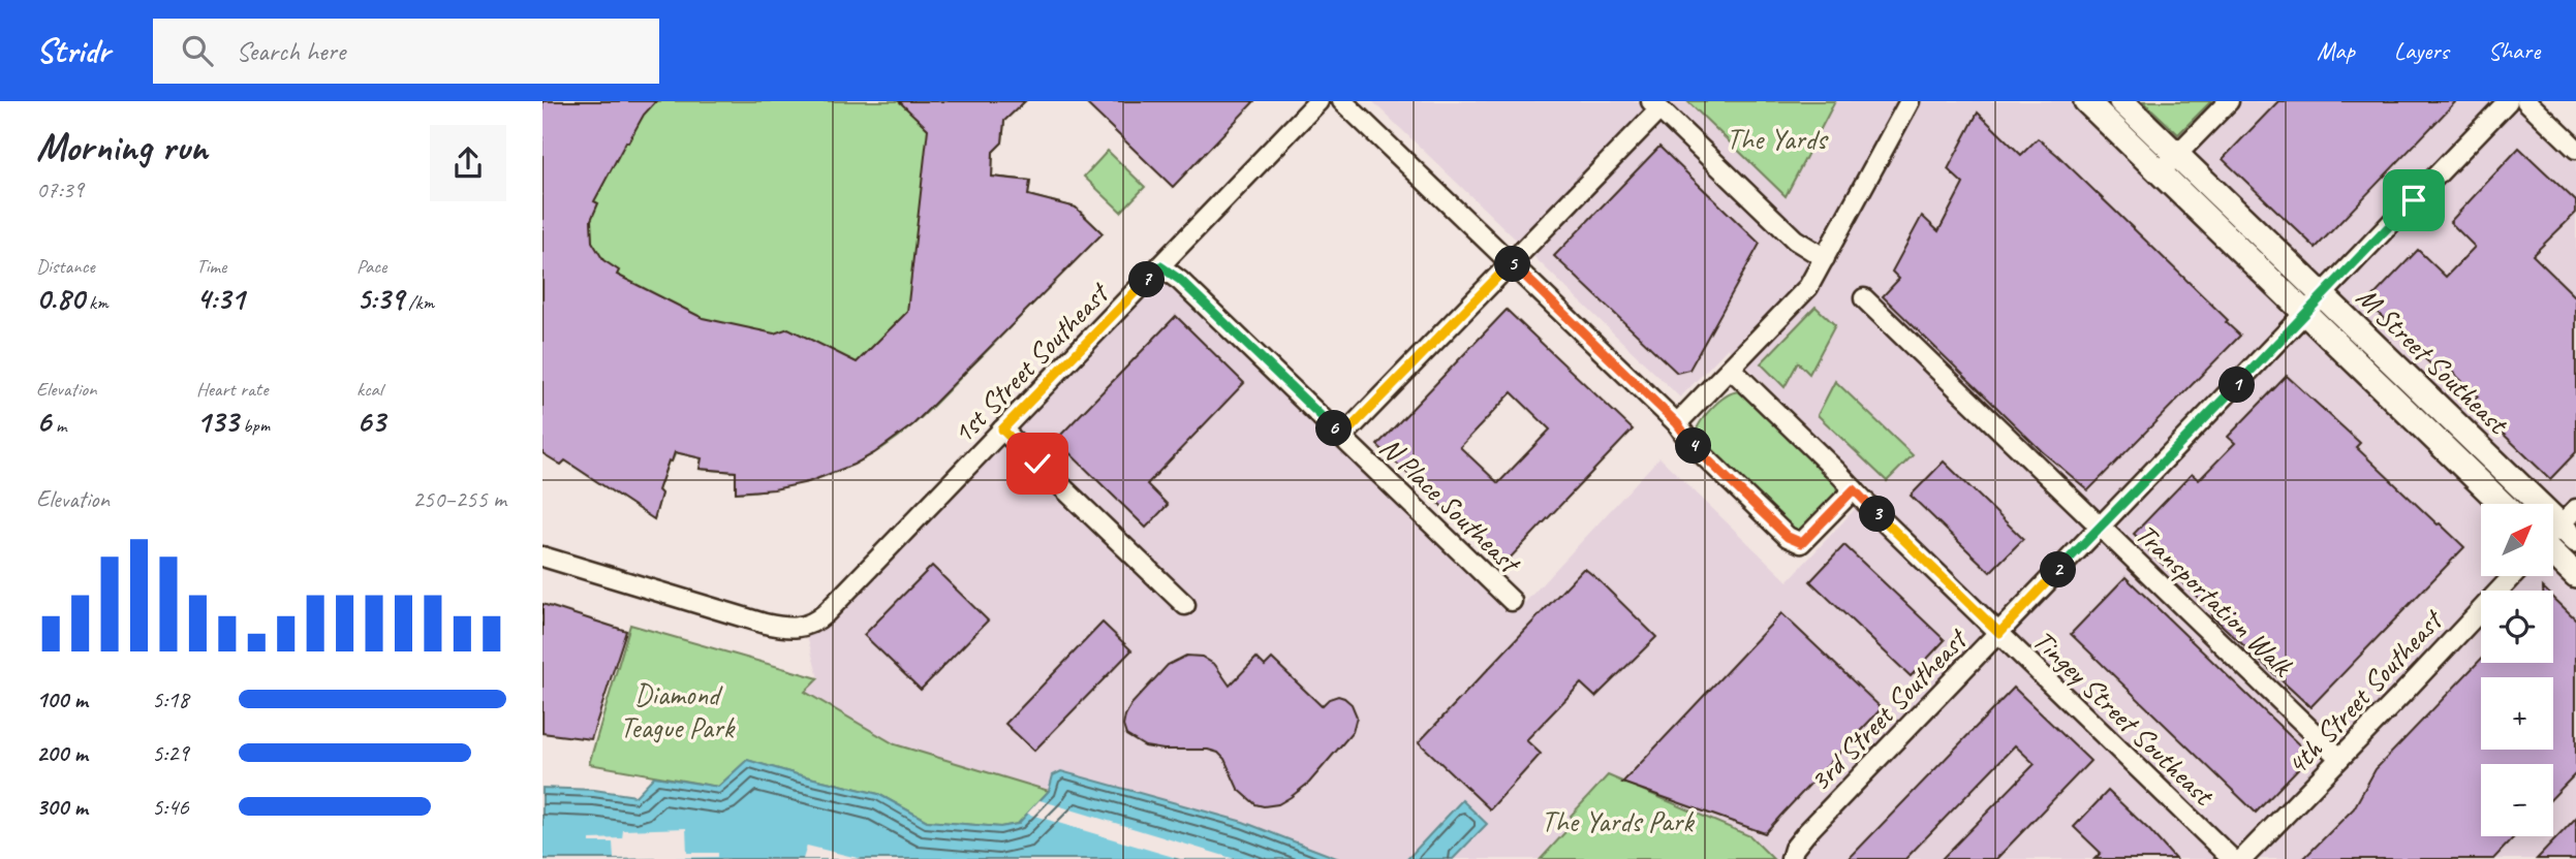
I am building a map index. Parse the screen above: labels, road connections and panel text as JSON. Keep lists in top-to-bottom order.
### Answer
{
  "streets": {
    "main road": ["M Street Southeast"],
    "street": [
      "1st Street Southeast",
      "N Place Southeast",
      "Transportation Walk",
      "4th Street Southeast",
      "3rd Street Southeast",
      "Tingey Street Southeast"
    ]
  },
  "crossings": [
    ["M Street Southeast", "3rd Street Southeast"],
    ["1st Street Southeast", "N Place Southeast"],
    ["Transportation Walk", "4th Street Southeast"],
    ["Transportation Walk", "3rd Street Southeast"],
    ["3rd Street Southeast", "Tingey Street Southeast"]
  ],
  "parks": ["The Yards", "Diamond Teague Park", "The Yards Park"],
  "north": "top right",
  "page": {
    "header": "Stridr",
    "search": "Search here",
    "nav": ["Map", "Layers", "Share"],
    "heading": ["Morning run", "07:39"],
    "stats": [
      ["Distance", "0.80 km"],
      ["Time", "4:31"],
      ["Pace", "5:39 /km"],
      ["Elevation", "6 m"],
      ["Heart rate", "133 bpm"],
      ["kcal", "63"]
    ],
    "pins": [
      "5",
      "7",
      "1",
      "6",
      "4",
      "3",
      "2"
    ],
    "chart": ["Elevation", "250–255 m"],
    "map_buttons": ["+", "−"],
    "list": [
      {
        "name": "100 m",
        "note": "5:18"
      },
      {
        "name": "200 m",
        "note": "5:29"
      },
      {
        "name": "300 m",
        "note": "5:46"
      }
    ]
  }
}
